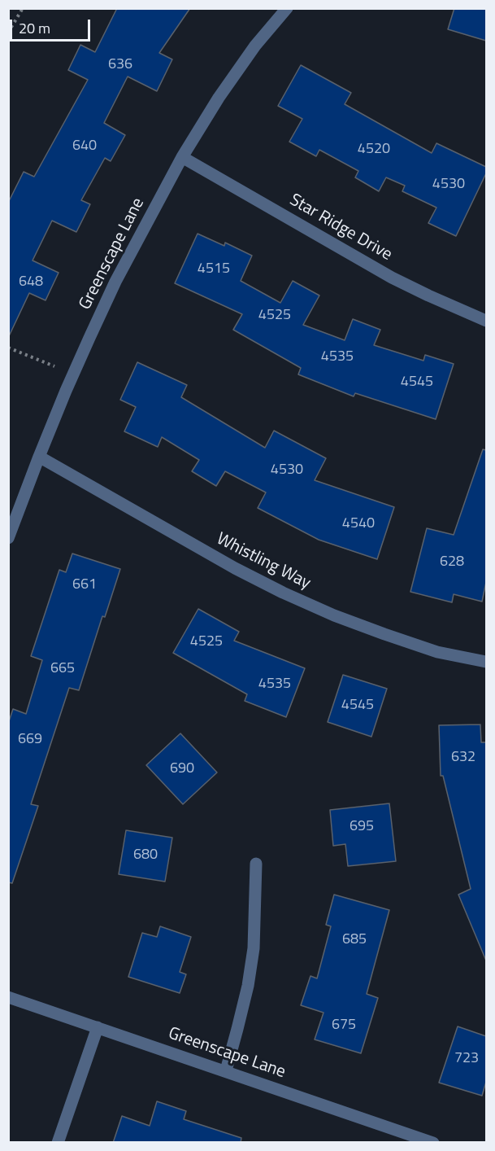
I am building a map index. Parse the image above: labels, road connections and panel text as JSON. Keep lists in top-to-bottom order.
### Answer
{
  "streets": {
    "street": ["Star Ridge Drive", "Greenscape Lane", "Whistling Way"]
  },
  "crossings": [
    ["Star Ridge Drive", "Greenscape Lane"],
    ["Greenscape Lane", "Whistling Way"]
  ],
  "house_numbers": [
    "636",
    "640",
    "4520",
    "4530",
    "4515",
    "648",
    "4525",
    "4535",
    "4545",
    "4530",
    "4540",
    "628",
    "661",
    "4525",
    "665",
    "4535",
    "4545",
    "669",
    "632",
    "690",
    "695",
    "680",
    "685",
    "675",
    "723"
  ],
  "scale_bar": "20 m"
}
